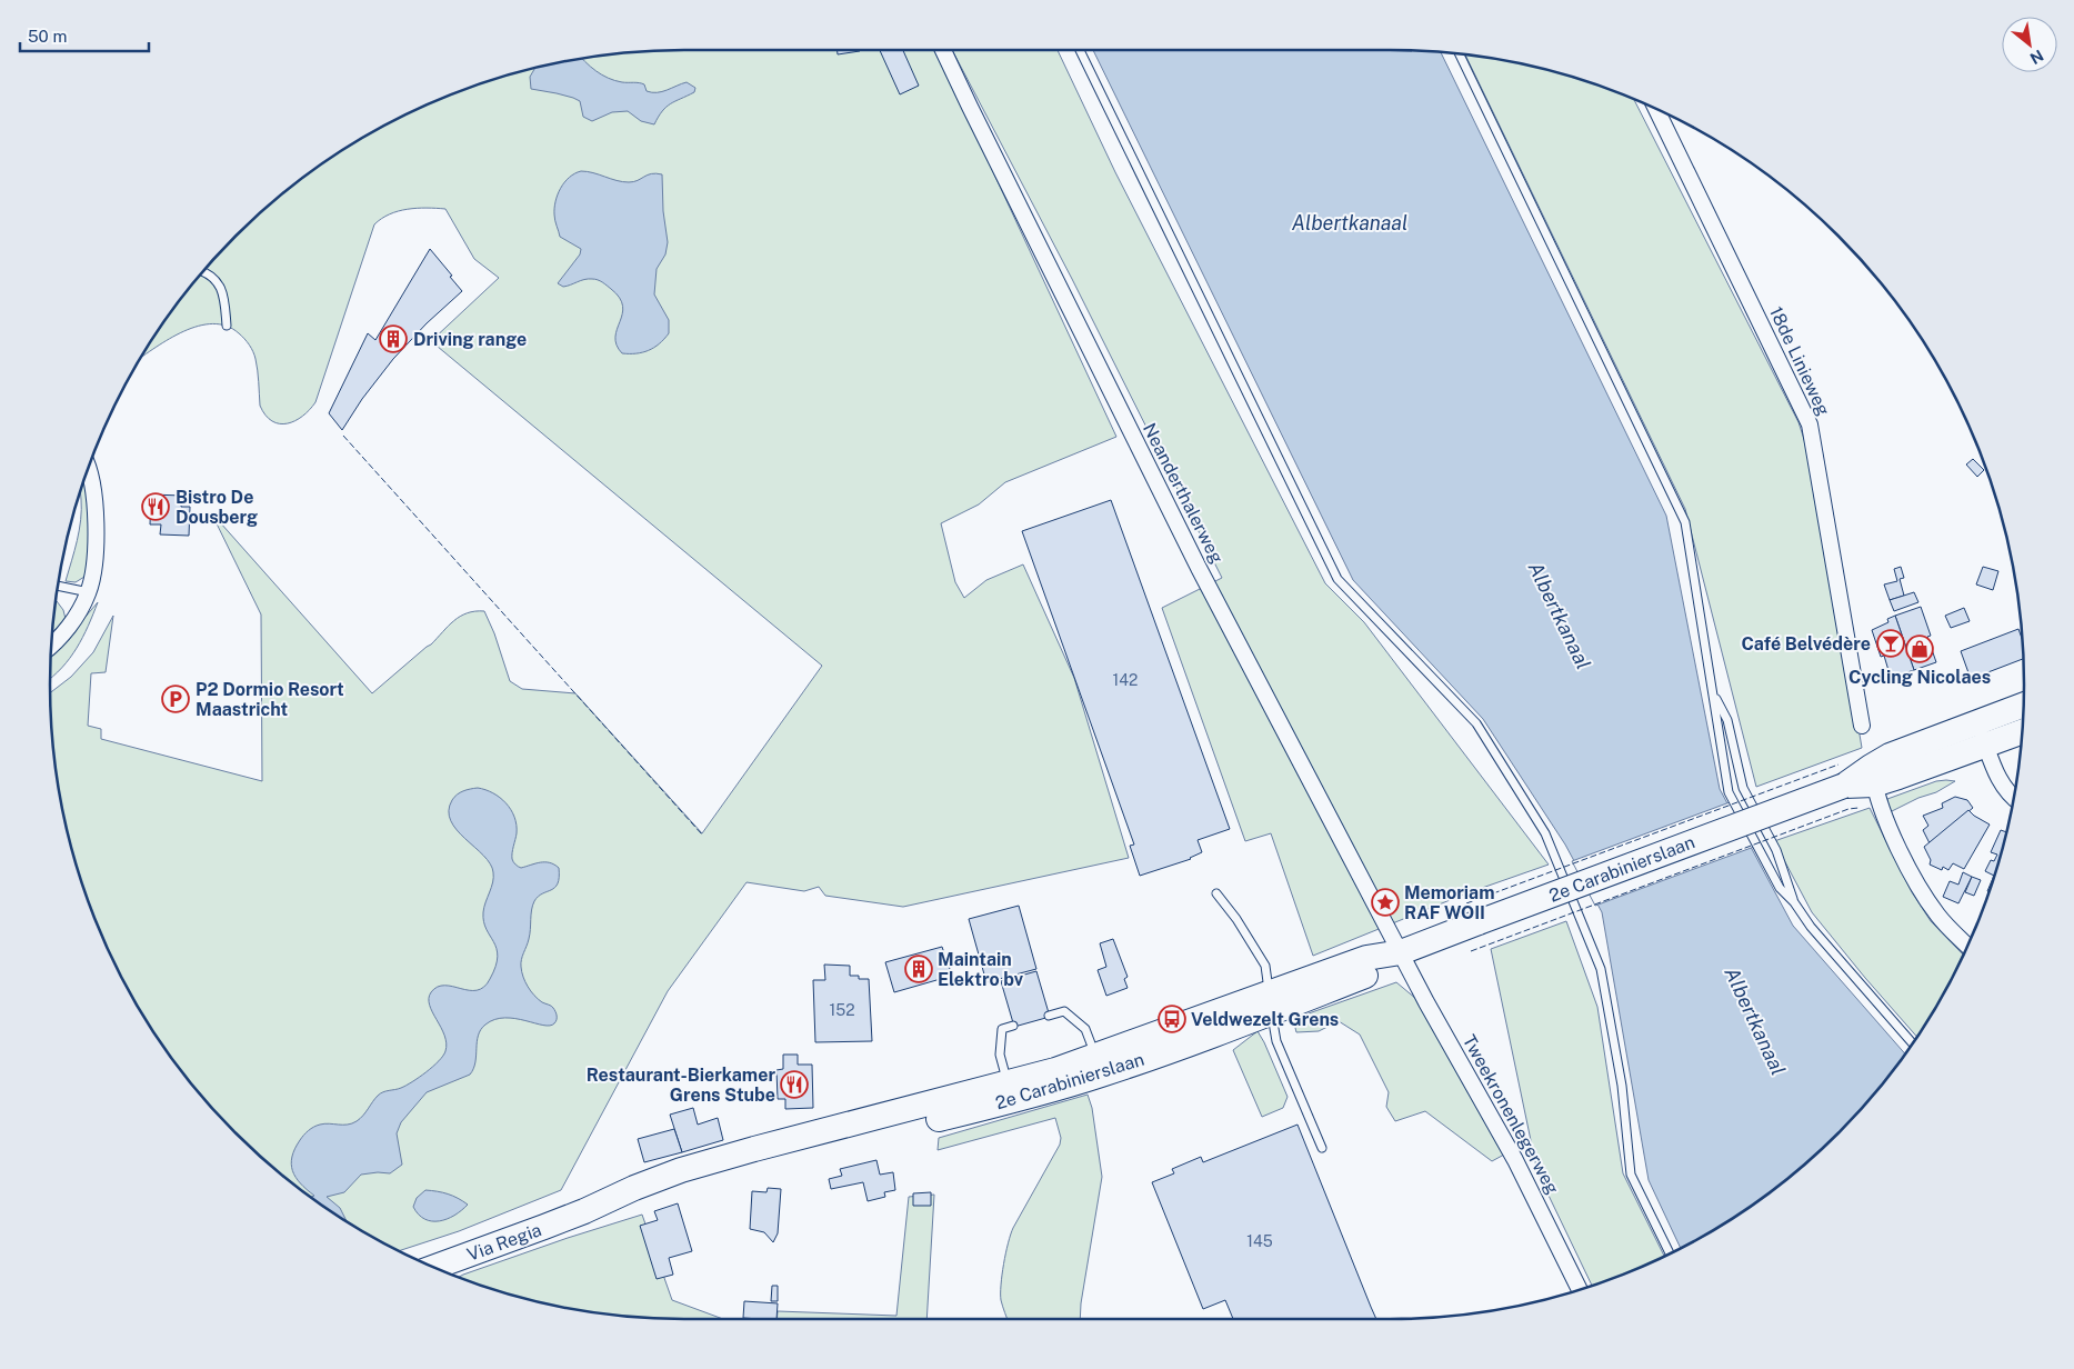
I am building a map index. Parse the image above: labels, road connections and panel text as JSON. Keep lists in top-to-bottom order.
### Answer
{
  "streets": {
    "main road": ["2e Carabinierslaan", "Via Regia"],
    "street": ["18de Linieweg", "Neanderthalerweg", "Tweekronenlegerweg"]
  },
  "crossings": [
    ["Neanderthalerweg", "2e Carabinierslaan"],
    ["Neanderthalerweg", "Tweekronenlegerweg"],
    ["2e Carabinierslaan", "Tweekronenlegerweg"],
    ["2e Carabinierslaan", "Via Regia"]
  ],
  "water": ["Albertkanaal"],
  "places": {
    "building": ["Driving range", "Maintain Elektro bv"],
    "restaurant": ["Bistro De Dousberg", "Restaurant-Bierkamer Grens Stube"],
    "bar": ["Café Belvédère"],
    "shop": ["Cycling Nicolaes"],
    "parking": ["P2 Dormio Resort Maastricht"],
    "place": ["Memoriam RAF WOII"],
    "bus stop": ["Veldwezelt Grens"]
  },
  "house_numbers": ["142", "152", "145"],
  "scale_bar": "50 m",
  "north": "bottom right"
}
